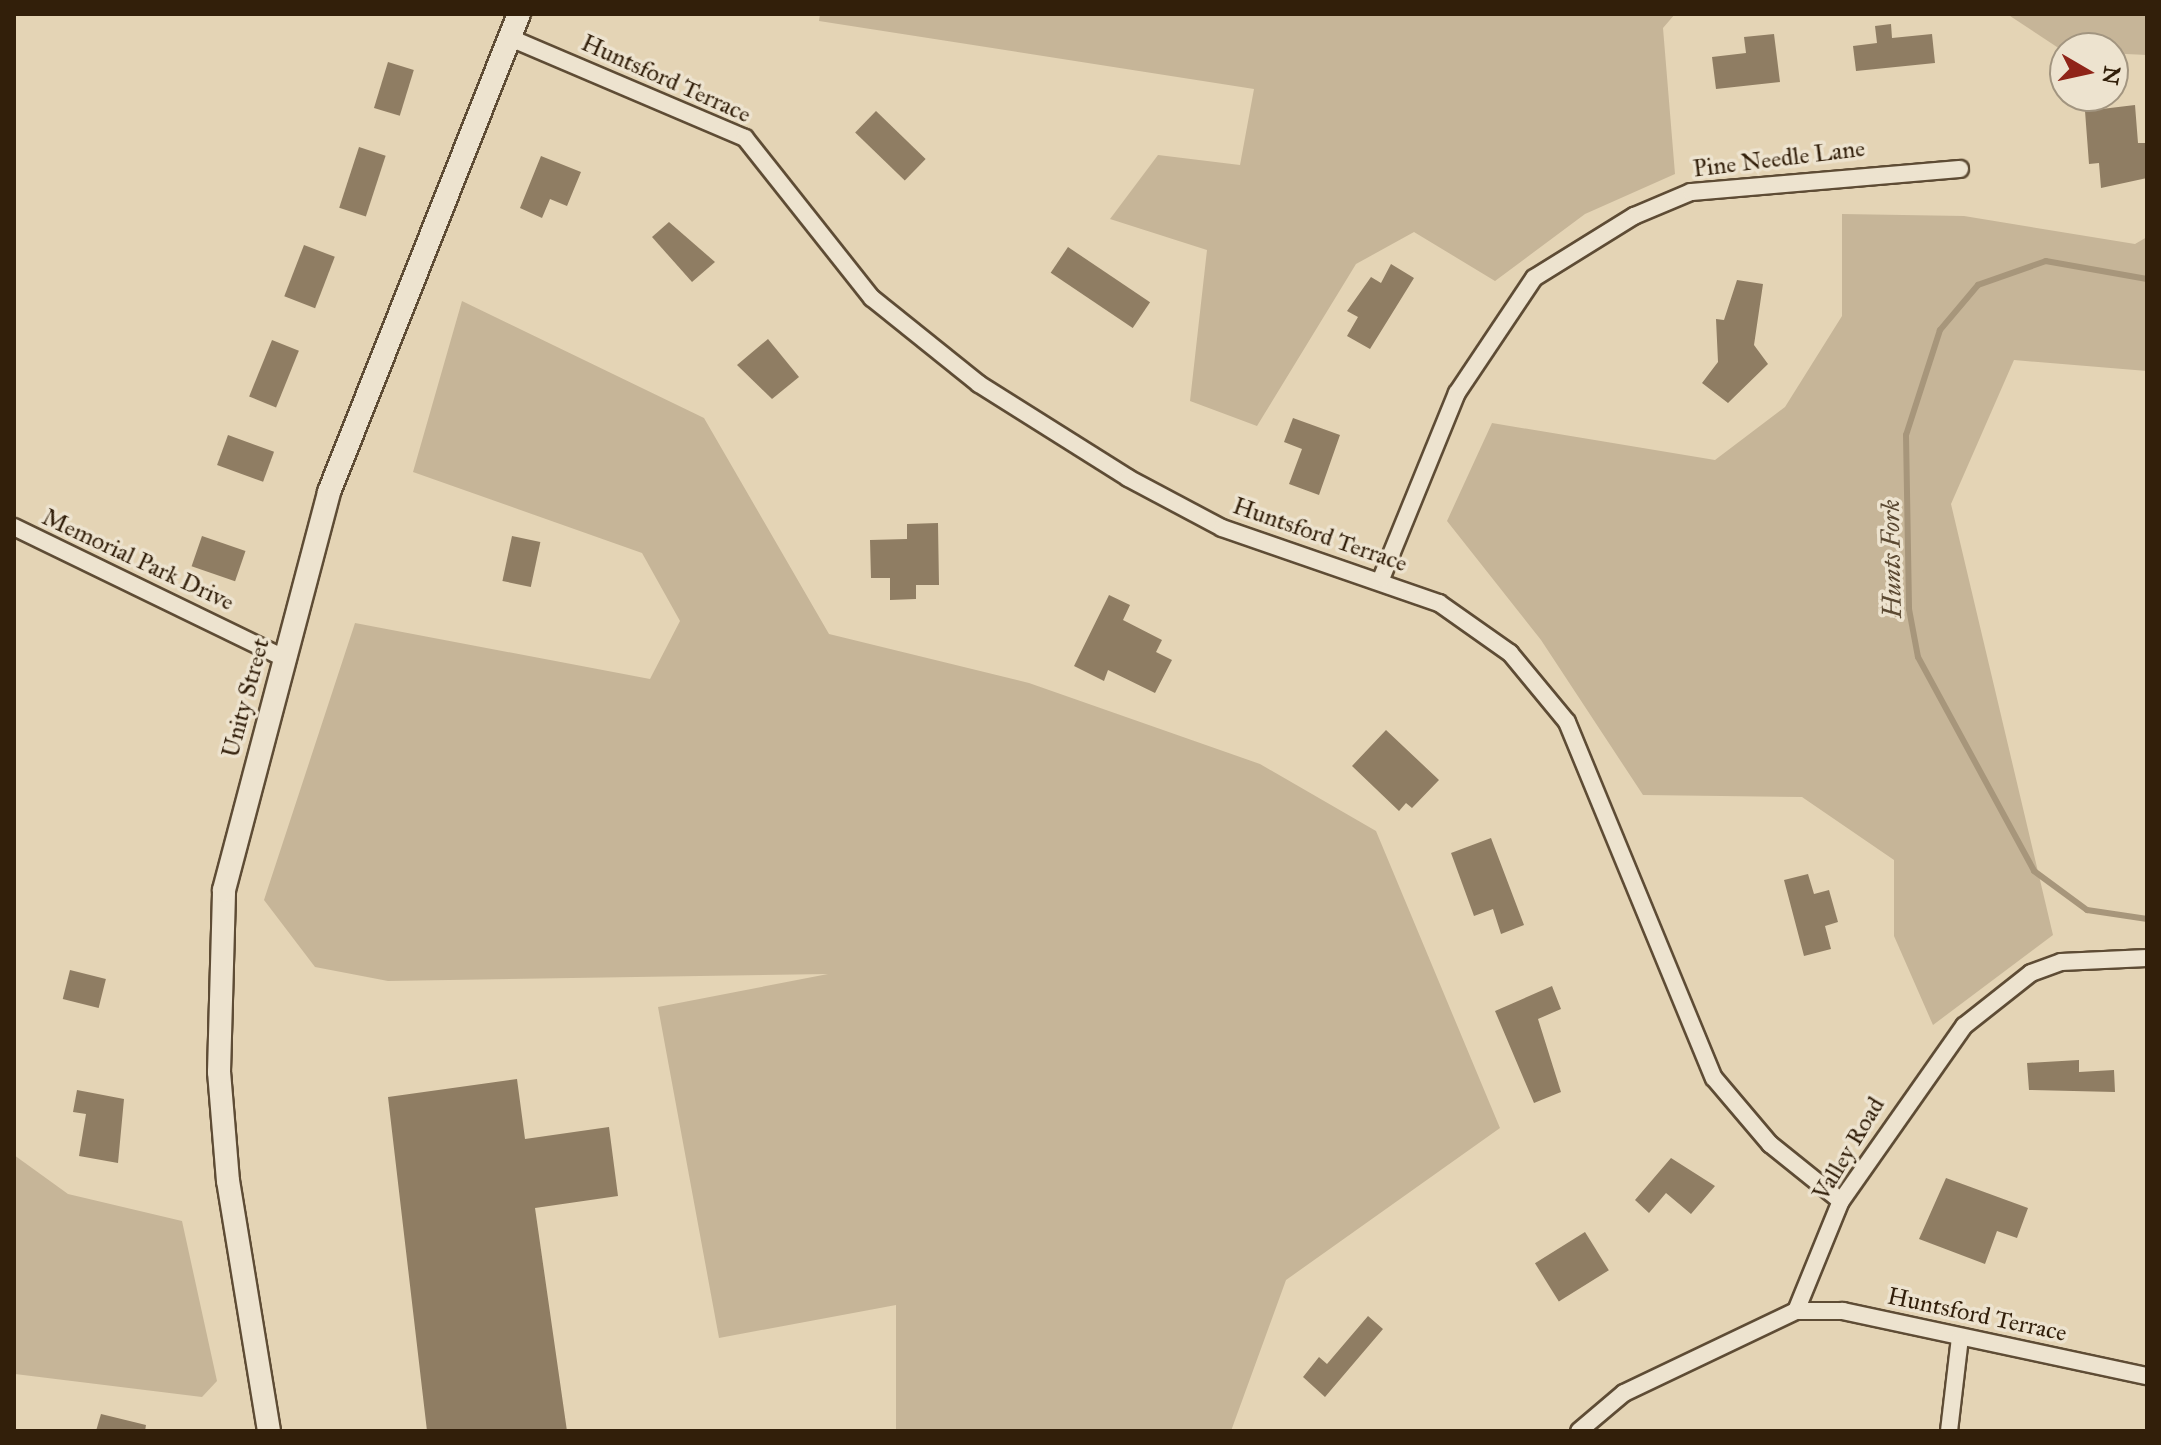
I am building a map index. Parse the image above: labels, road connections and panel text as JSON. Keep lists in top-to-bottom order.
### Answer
{
  "streets": {
    "street": [
      "Huntsford Terrace",
      "Pine Needle Lane",
      "Memorial Park Drive",
      "Unity Street",
      "Valley Road"
    ]
  },
  "crossings": [
    ["Huntsford Terrace", "Pine Needle Lane"],
    ["Huntsford Terrace", "Unity Street"],
    ["Huntsford Terrace", "Valley Road"],
    ["Memorial Park Drive", "Unity Street"]
  ],
  "water": ["Hunts Fork"],
  "north": "right"
}
